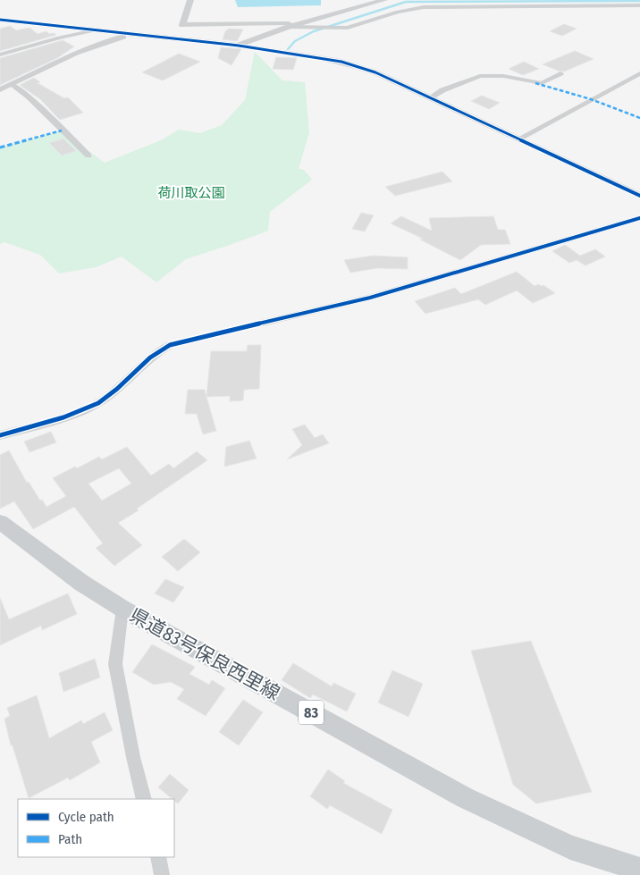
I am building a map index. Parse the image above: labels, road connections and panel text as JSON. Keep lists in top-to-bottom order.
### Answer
{
  "streets": {
    "main road": ["県道83号保良西里線", "83"]
  },
  "parks": ["荷川取公園"],
  "legend": ["Cycle path", "Path"]
}
